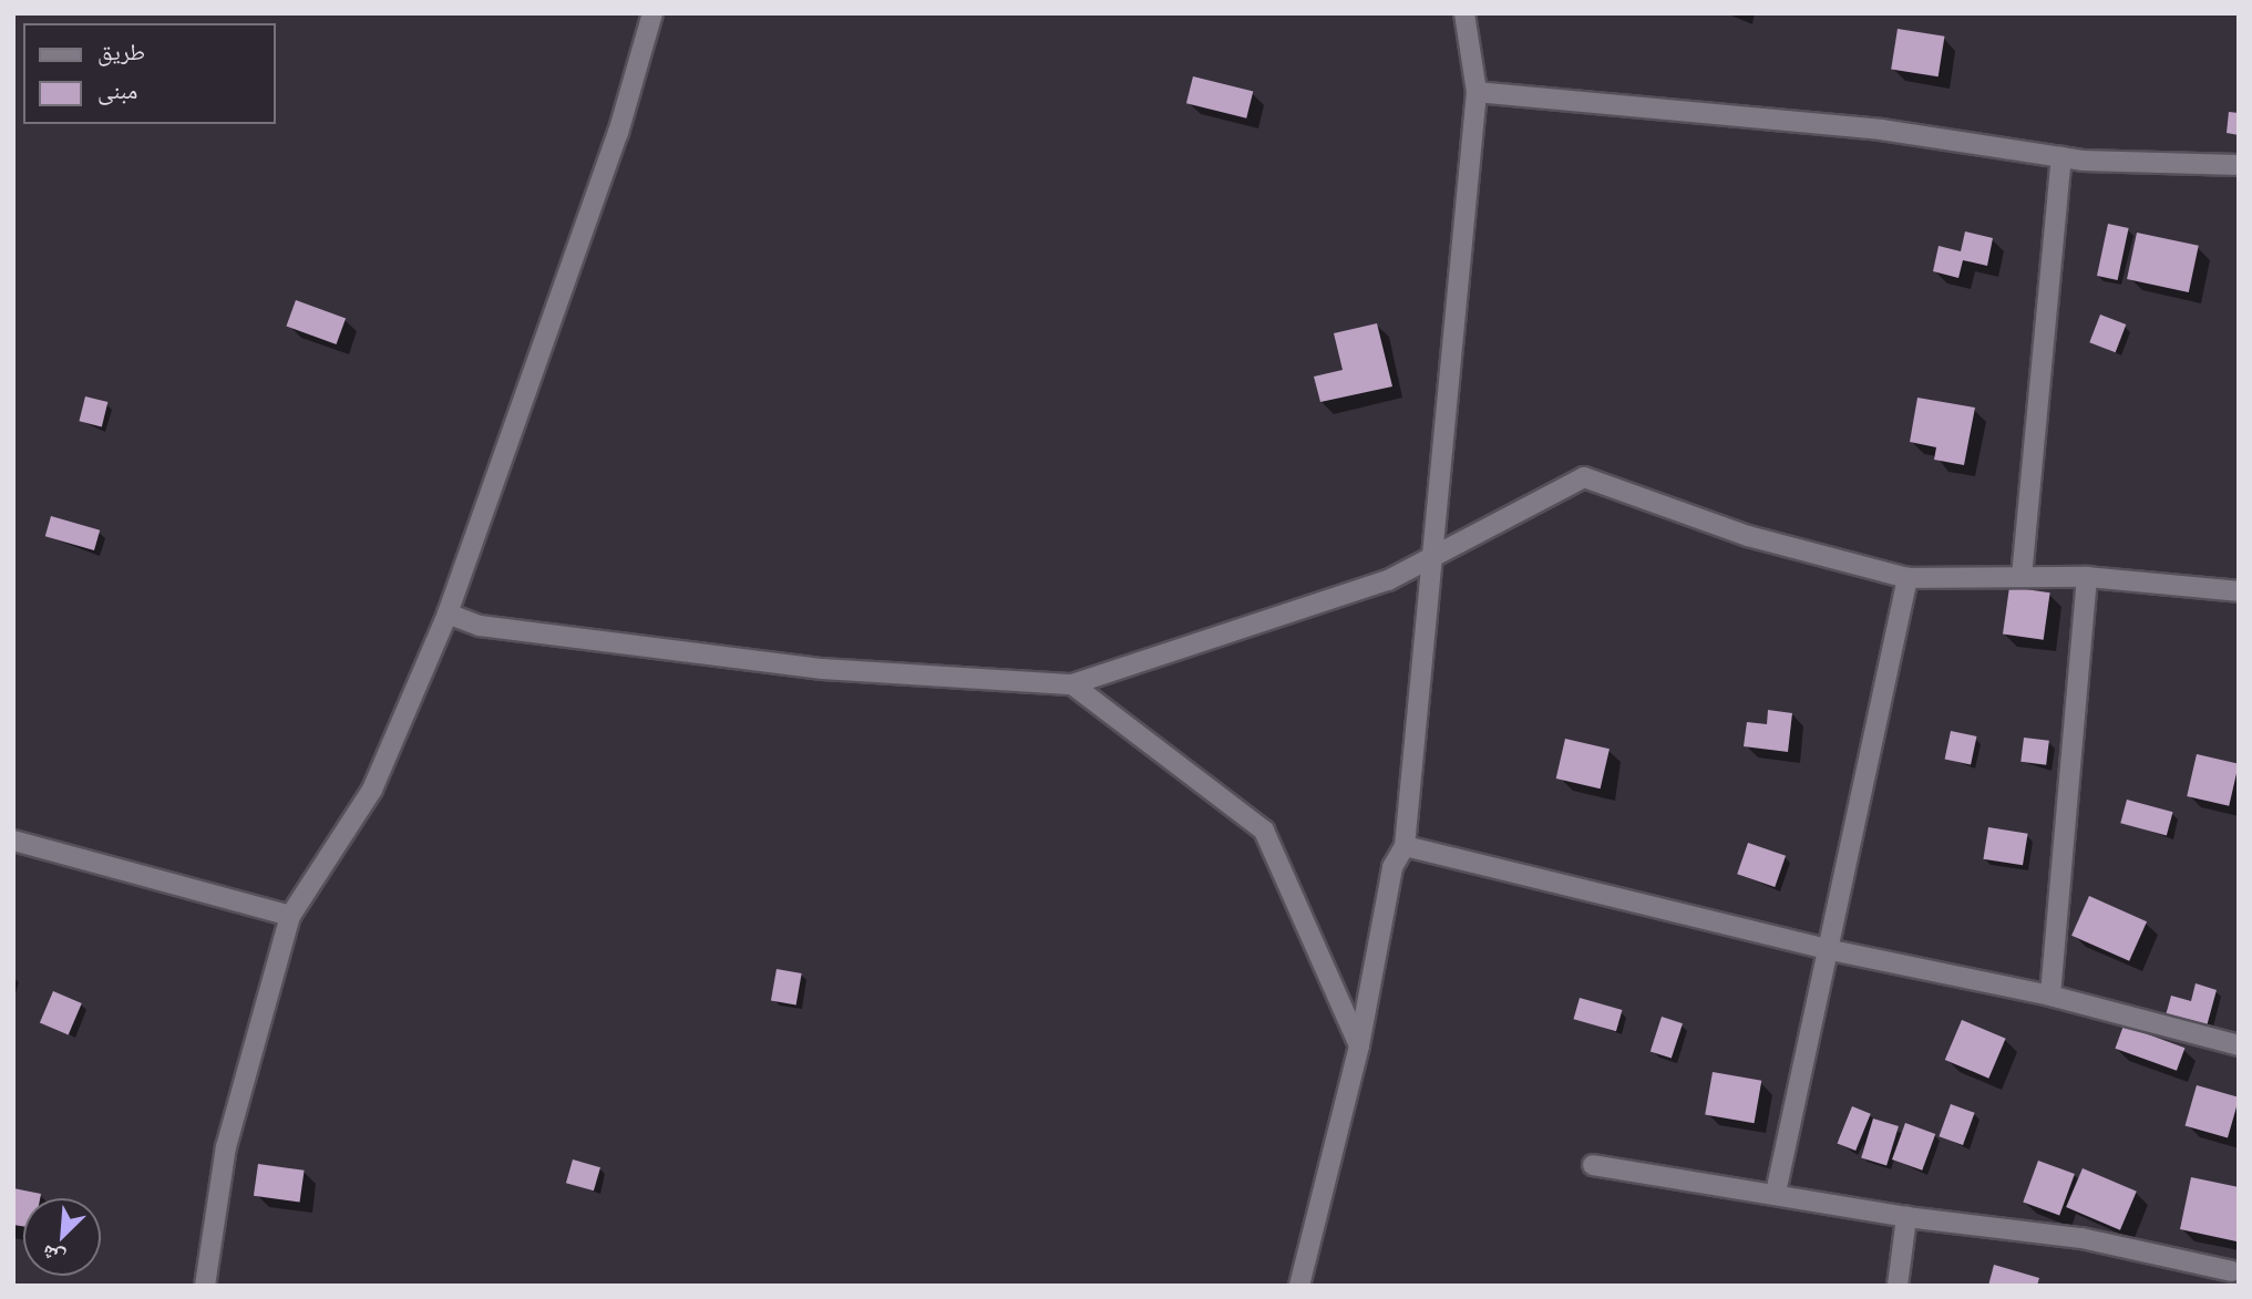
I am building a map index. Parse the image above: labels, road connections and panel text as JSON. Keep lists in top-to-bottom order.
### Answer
{
  "legend": ["طريق", "مبنى"],
  "north": "bottom left"
}
